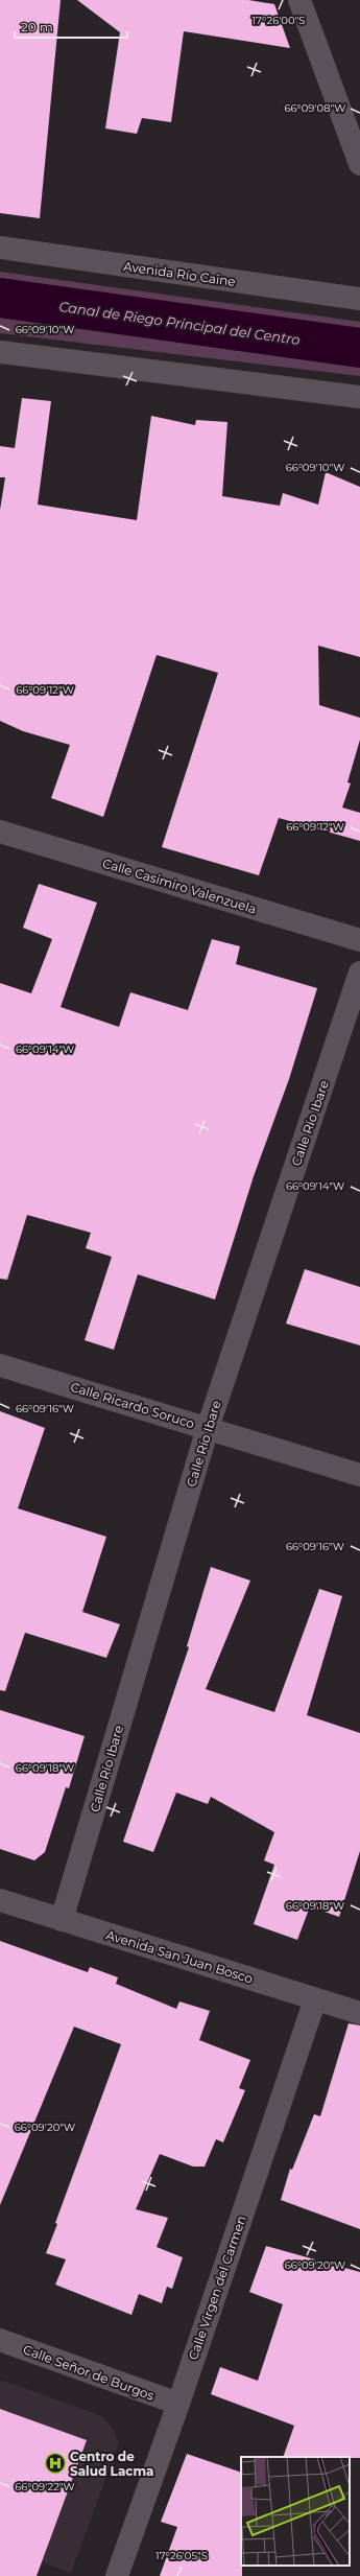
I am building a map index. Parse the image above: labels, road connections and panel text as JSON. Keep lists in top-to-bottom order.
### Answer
{
  "streets": {
    "street": [
      "Avenida Río Caine",
      "Calle Casimiro Valenzuela",
      "Calle Río Ibare",
      "Calle Ricardo Soruco",
      "Avenida San Juan Bosco",
      "Calle Virgen del Carmen",
      "Calle Señor de Burgos"
    ]
  },
  "crossings": [
    ["Calle Río Ibare", "Calle Ricardo Soruco"],
    ["Calle Río Ibare", "Avenida San Juan Bosco"],
    ["Avenida San Juan Bosco", "Calle Virgen del Carmen"],
    ["Calle Virgen del Carmen", "Calle Señor de Burgos"]
  ],
  "water": ["Canal de Riego Principal del Centro"],
  "places": {
    "hospital": ["Centro de Salud Lacma"]
  },
  "scale_bar": "20 m",
  "coordinates": [
    "17°26'00\"S",
    "66°09'08\"W",
    "66°09'10\"W",
    "66°09'12\"W",
    "66°09'14\"W",
    "66°09'16\"W",
    "66°09'18\"W",
    "66°09'20\"W",
    "66°09'22\"W",
    "17°26'05\"S"
  ]
}
